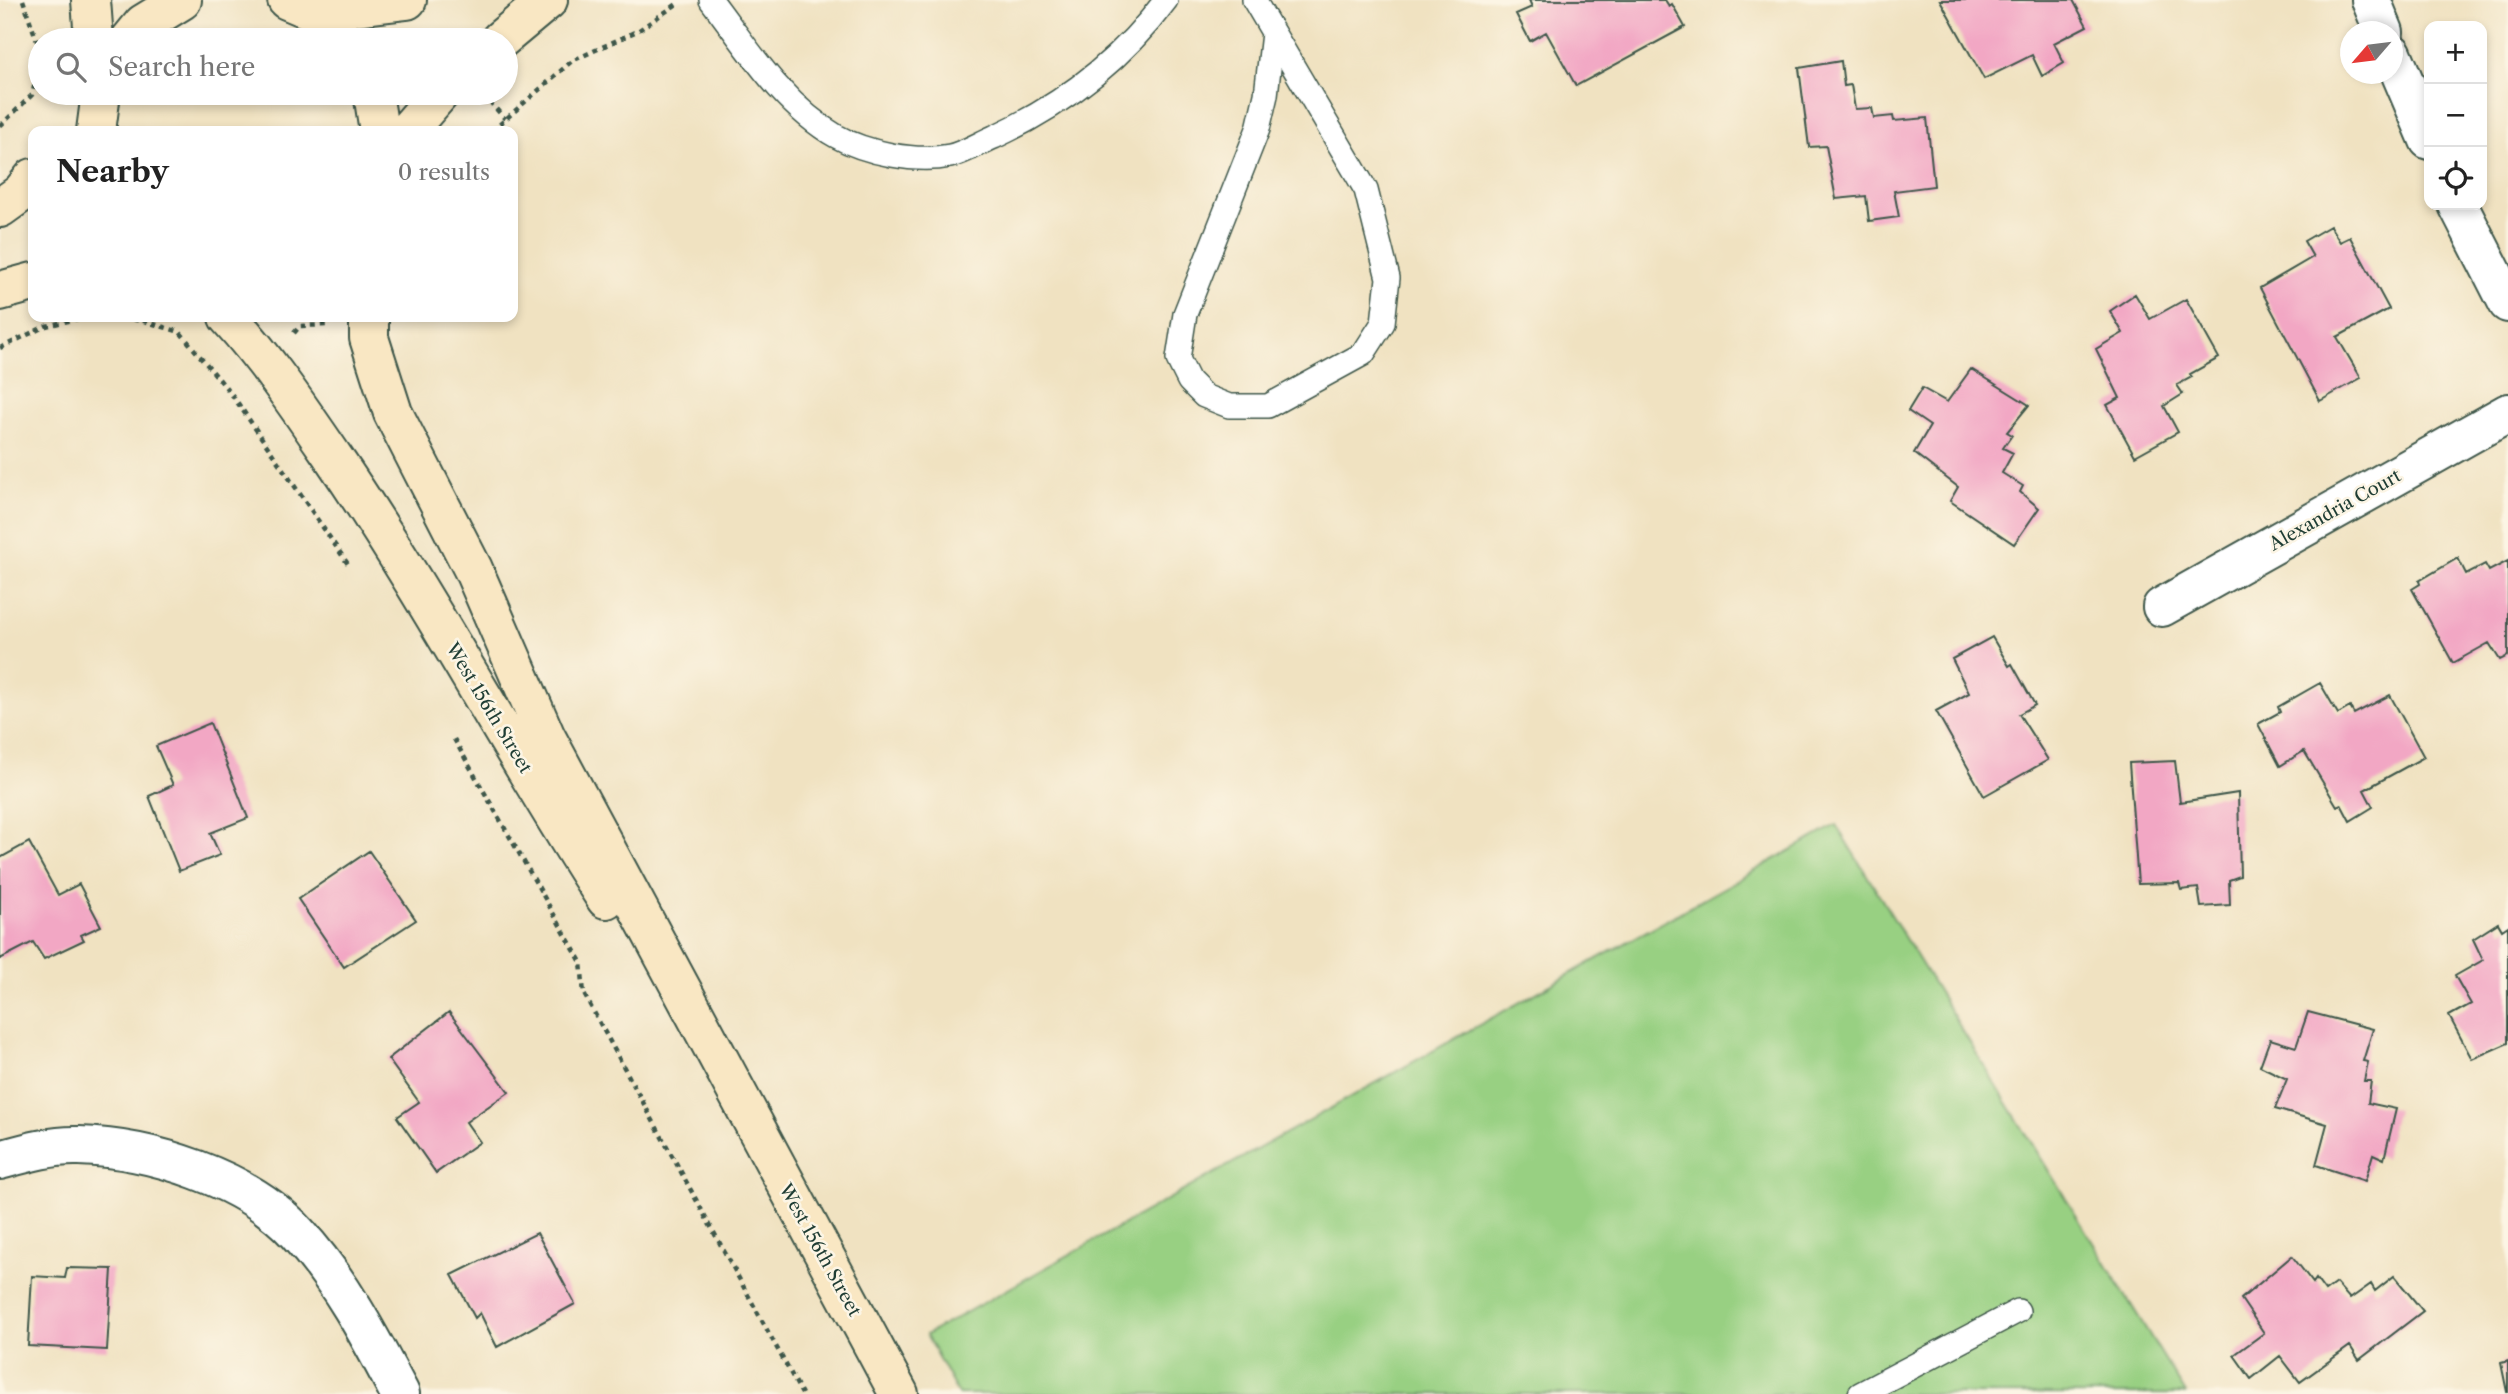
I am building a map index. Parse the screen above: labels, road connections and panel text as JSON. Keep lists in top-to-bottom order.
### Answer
{
  "streets": {
    "street": ["Alexandria Court", "West 156th Street"]
  },
  "north": "bottom left",
  "page": {
    "map_buttons": ["+", "−"],
    "search": "Search here",
    "heading": ["Nearby", "0 results"]
  }
}
